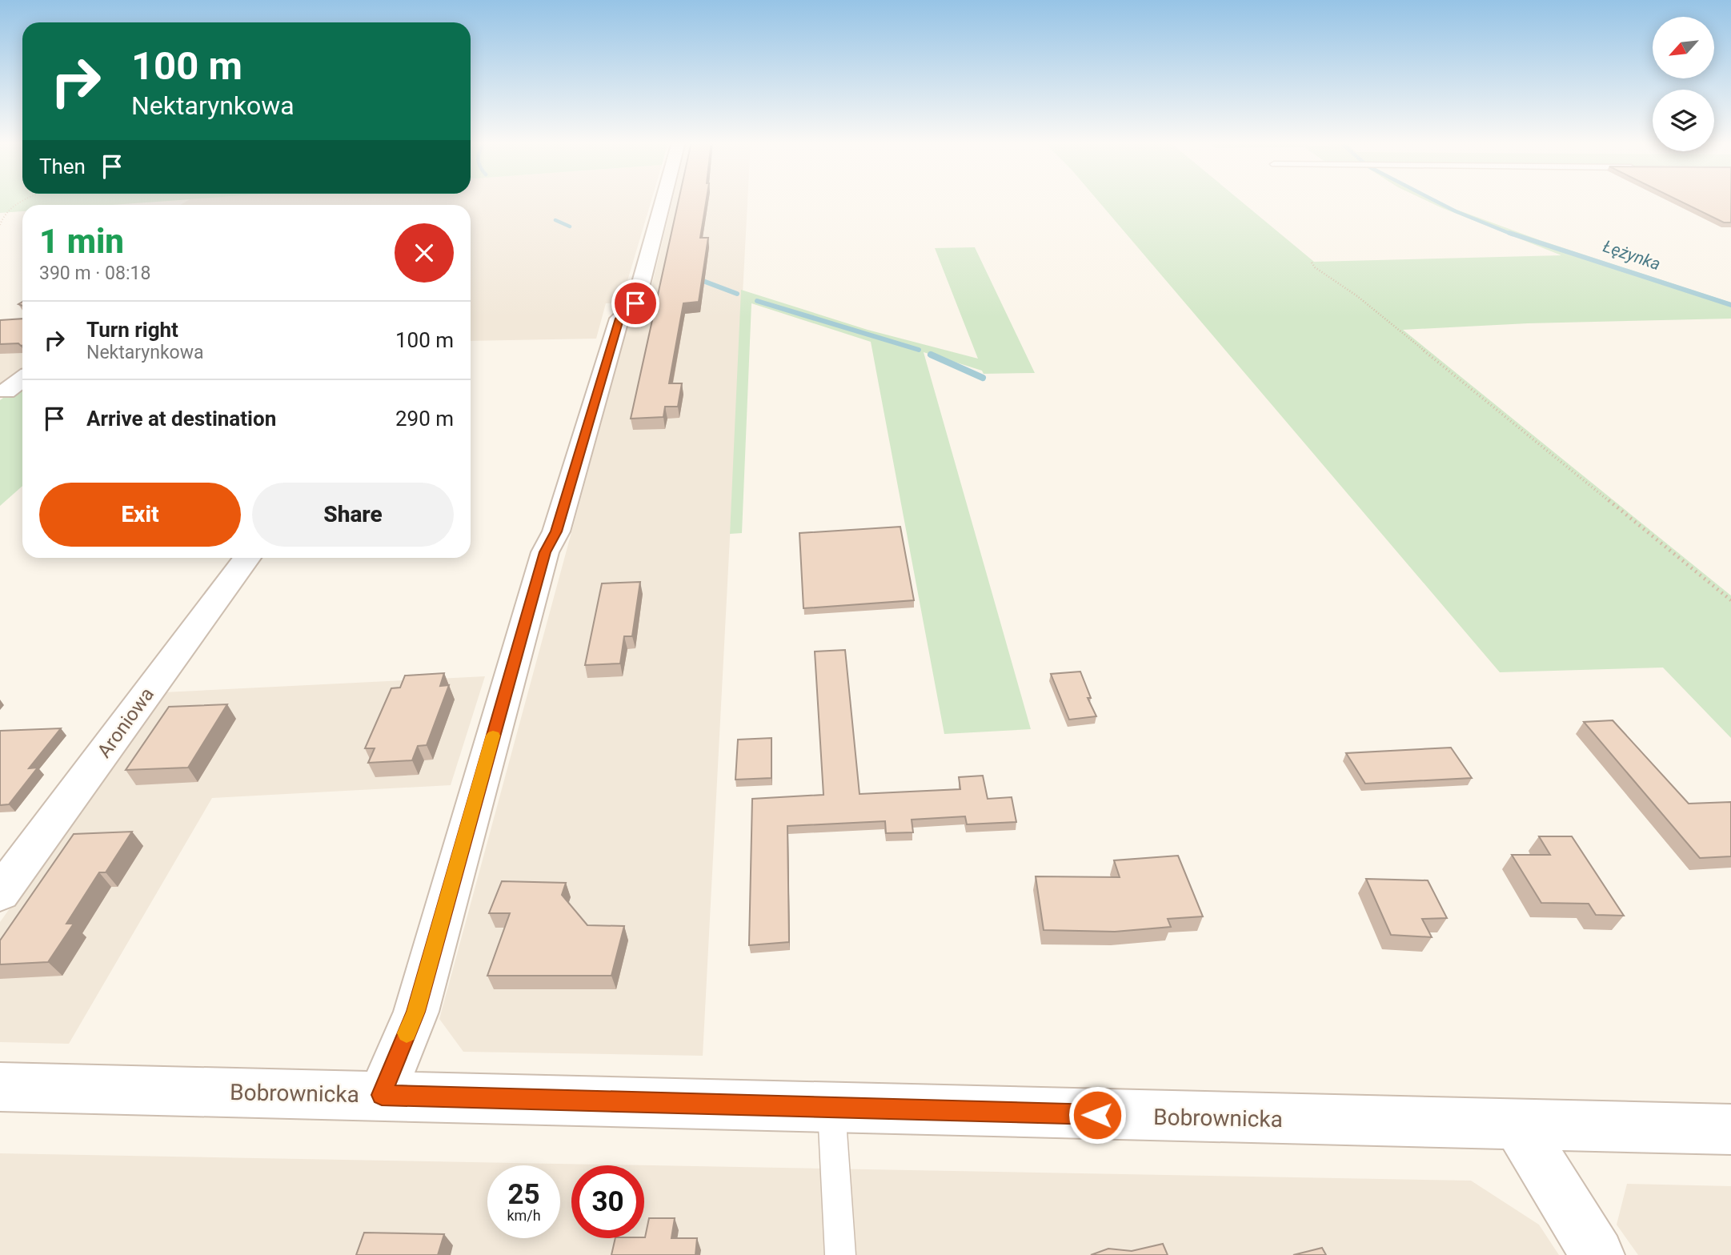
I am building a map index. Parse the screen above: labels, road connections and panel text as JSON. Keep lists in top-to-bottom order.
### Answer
{
  "streets": {
    "street": ["Aroniowa", "Bobrownicka"]
  },
  "water": ["Łężynka"],
  "north": "bottom left",
  "page": {
    "turn": ["100 m", "Nektarynkowa"],
    "then": "Then",
    "heading": ["1 min", "390 m · 08:18"],
    "list": [
      {
        "name": "Turn right",
        "note": "Nektarynkowa",
        "value": "100 m"
      },
      {
        "name": "Arrive at destination",
        "value": "290 m"
      }
    ],
    "buttons": ["Exit", "Share"],
    "speed": "25 km/h",
    "limit": "30"
  }
}
